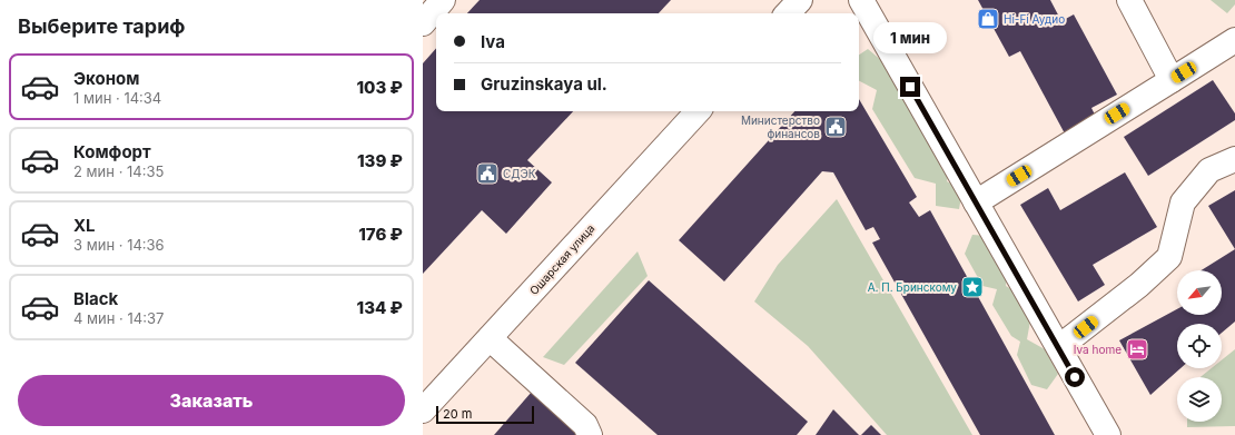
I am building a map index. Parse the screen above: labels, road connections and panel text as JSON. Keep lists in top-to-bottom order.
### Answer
{
  "streets": {
    "street": ["Ошарская улица"]
  },
  "places": {
    "shop": ["Hi-Fi Аудио"],
    "public building": ["Министерство финансов", "СДЭК"],
    "place": ["А. П. Бринскому"],
    "hotel": ["Iva home"]
  },
  "scale_bar": "20 m",
  "north": "bottom left",
  "page": {
    "heading": "Выберите тариф",
    "banner": ["Iva", "Gruzinskaya ul."],
    "bubble": "1 мин",
    "list": [
      {
        "name": "Эконом",
        "note": "1 мин · 14:34",
        "value": "103 ₽"
      },
      {
        "name": "Комфорт",
        "note": "2 мин · 14:35",
        "value": "139 ₽"
      },
      {
        "name": "XL",
        "note": "3 мин · 14:36",
        "value": "176 ₽"
      },
      {
        "name": "Black",
        "note": "4 мин · 14:37",
        "value": "134 ₽"
      }
    ],
    "buttons": "Заказать",
    "scale": "20 m"
  }
}
